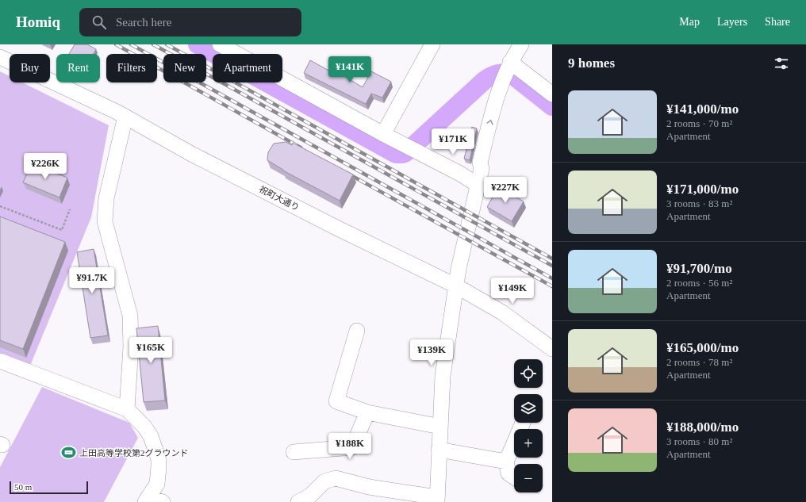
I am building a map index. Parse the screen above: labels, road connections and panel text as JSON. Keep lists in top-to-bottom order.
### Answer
{
  "streets": {
    "street": ["祝町大通り"]
  },
  "places": {
    "sports": ["上田高等学校第2グラウンド"]
  },
  "scale_bar": "50 m",
  "page": {
    "header": "Homiq",
    "search": "Search here",
    "nav": ["Map", "Layers", "Share"],
    "heading": "9 homes",
    "chip": [
      "Buy",
      "Rent",
      "Filters",
      "New",
      "Apartment"
    ],
    "price": [
      "¥141K",
      "¥171K",
      "¥226K",
      "¥227K",
      "¥91.7K",
      "¥149K",
      "¥165K",
      "¥139K",
      "¥188K"
    ],
    "list": [
      {
        "name": "¥141,000/mo",
        "note": "2 rooms · 70 m² · Apartment"
      },
      {
        "name": "¥171,000/mo",
        "note": "3 rooms · 83 m² · Apartment"
      },
      {
        "name": "¥91,700/mo",
        "note": "2 rooms · 56 m² · Apartment"
      },
      {
        "name": "¥165,000/mo",
        "note": "2 rooms · 78 m² · Apartment"
      },
      {
        "name": "¥188,000/mo",
        "note": "3 rooms · 80 m² · Apartment"
      }
    ],
    "map_buttons": ["+", "−"],
    "scale": "50 m"
  }
}
